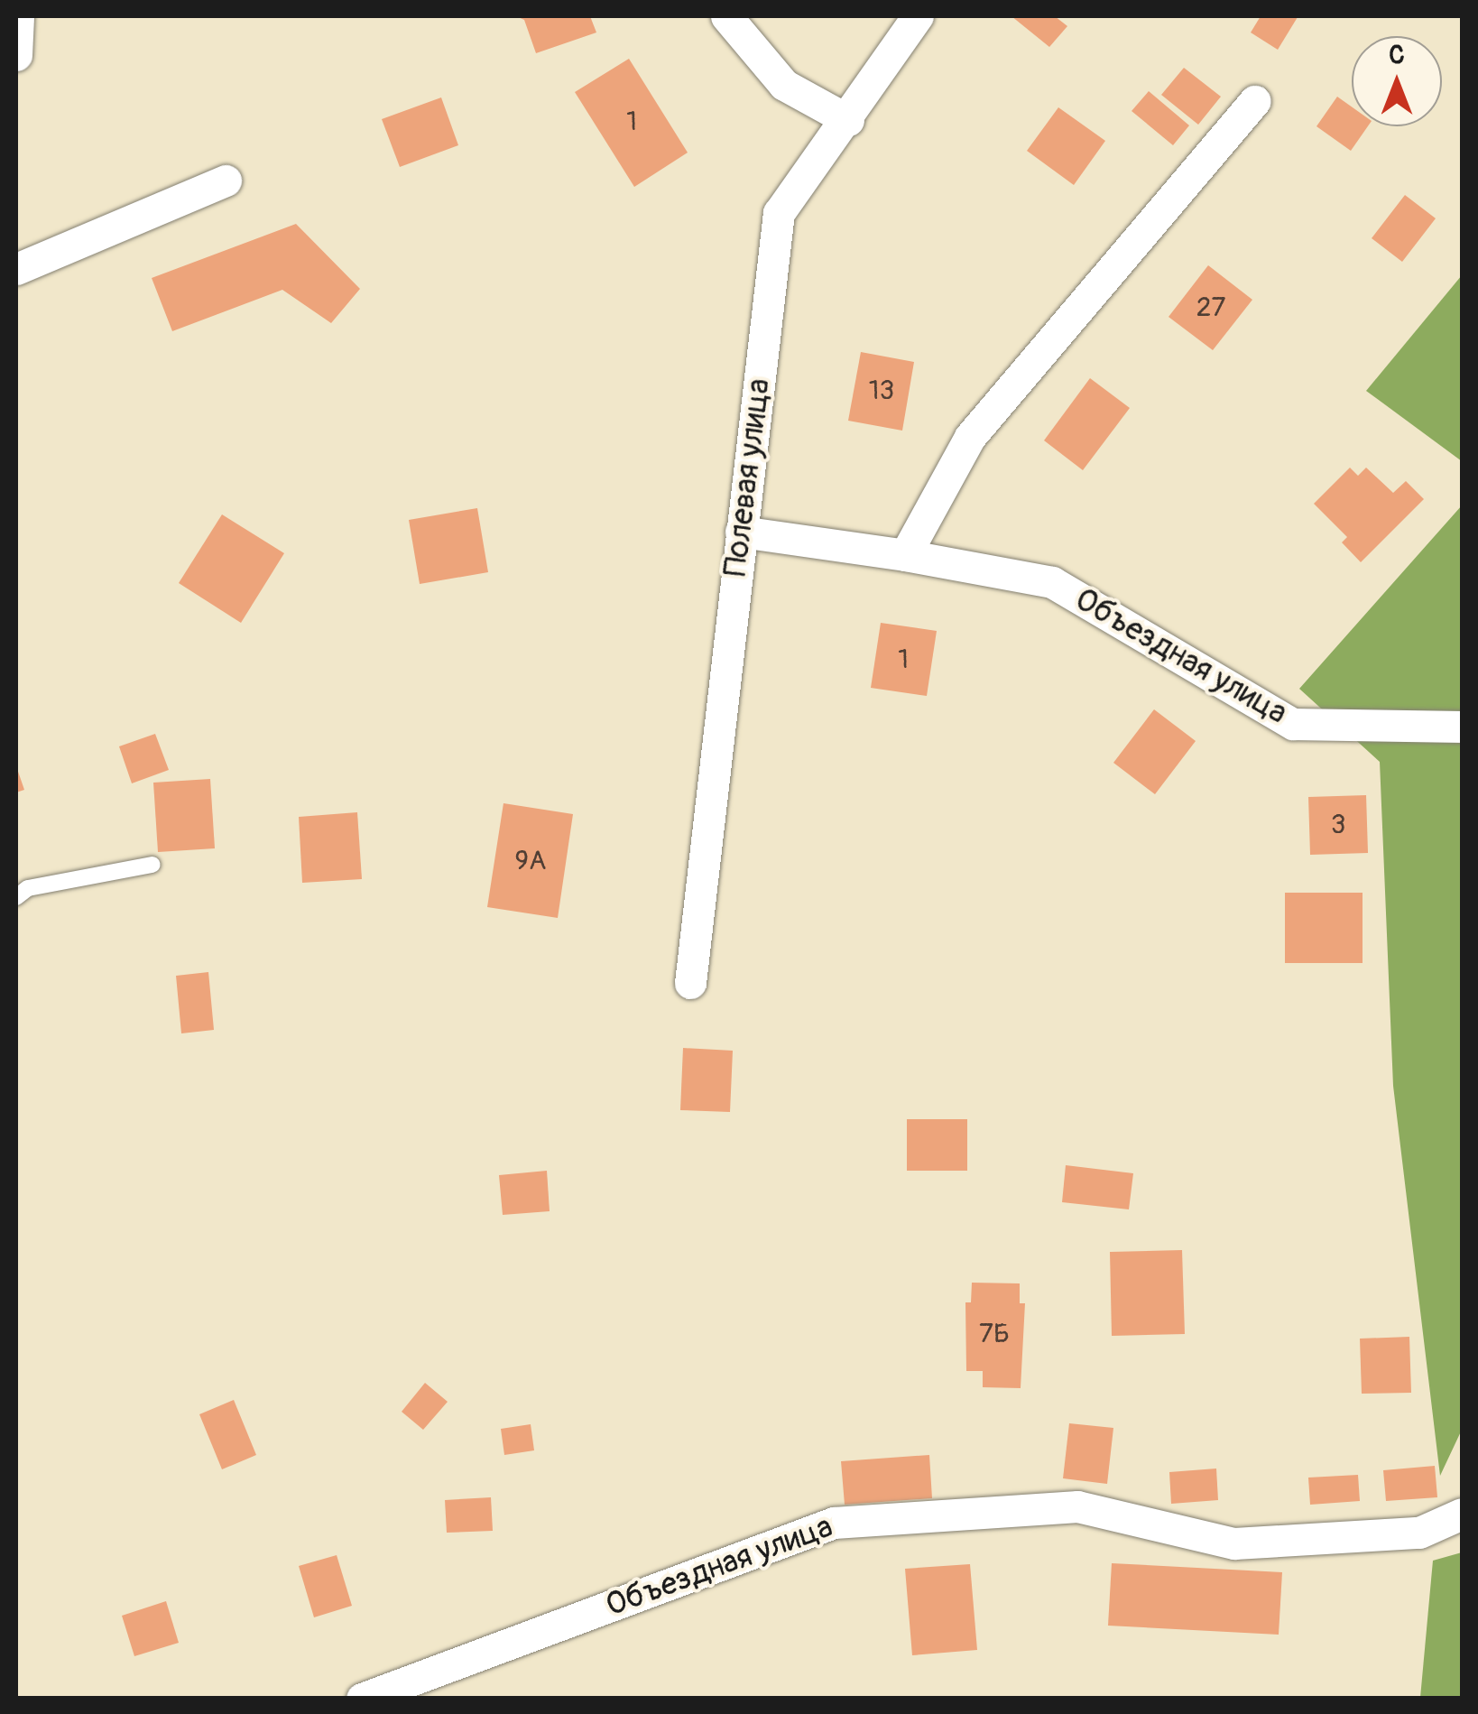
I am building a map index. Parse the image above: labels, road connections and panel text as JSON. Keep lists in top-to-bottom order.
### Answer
{
  "streets": {
    "street": ["Полевая улица", "Объездная улица"]
  },
  "crossings": [
    ["Полевая улица", "Объездная улица"]
  ],
  "house_numbers": [
    "1",
    "27",
    "13",
    "1",
    "3",
    "9А",
    "7Б"
  ],
  "north": "top"
}
